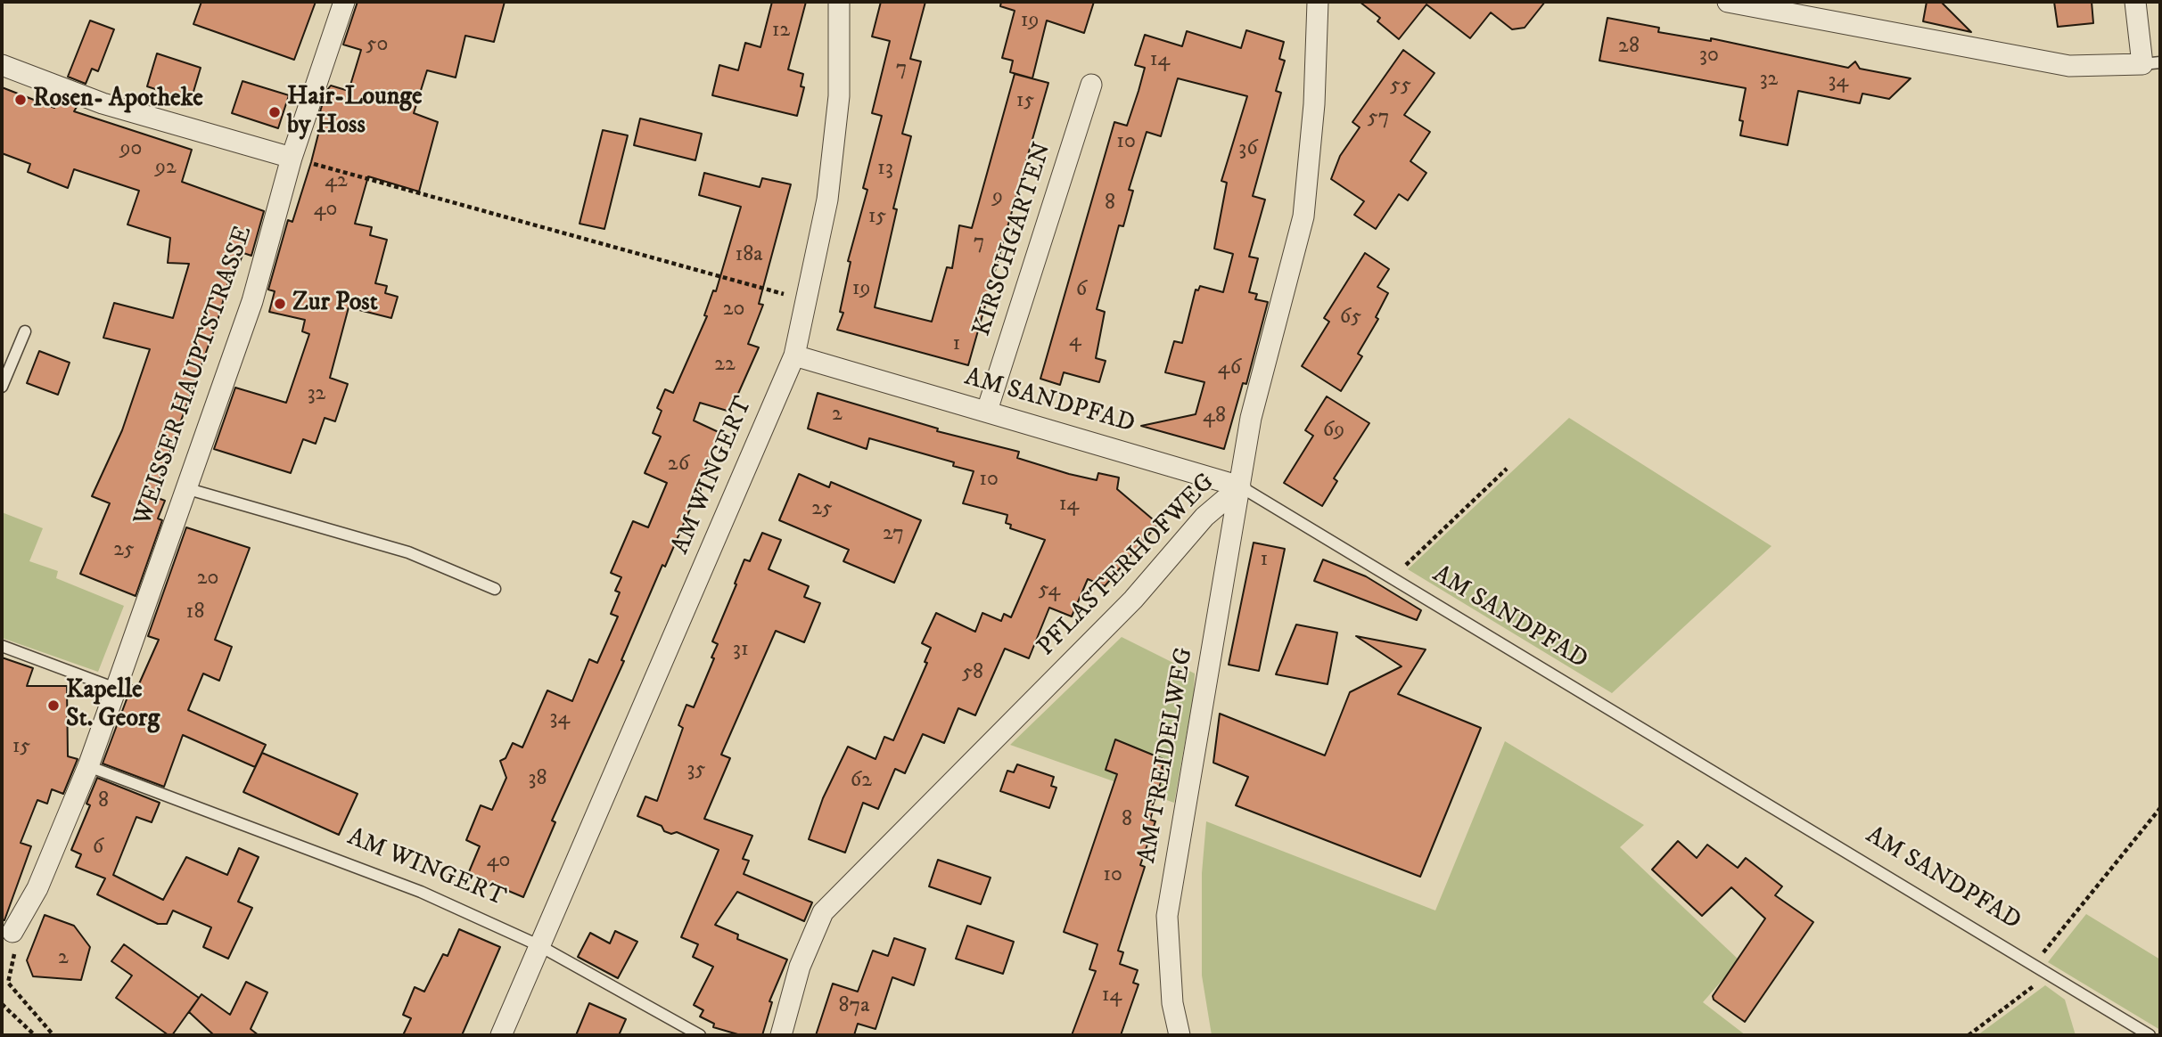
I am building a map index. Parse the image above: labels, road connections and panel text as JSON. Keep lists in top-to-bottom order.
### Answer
{
  "streets": {
    "street": [
      "KIRSCHGARTEN",
      "WEISSER HAUPTSTRASSE",
      "AM SANDPFAD",
      "AM WINGERT",
      "PFLASTERHOFWEG",
      "AM TREIDELWEG"
    ]
  },
  "crossings": [
    ["KIRSCHGARTEN", "AM SANDPFAD"],
    ["WEISSER HAUPTSTRASSE", "AM WINGERT"],
    ["AM SANDPFAD", "AM WINGERT"],
    ["AM SANDPFAD", "PFLASTERHOFWEG"],
    ["AM SANDPFAD", "AM TREIDELWEG"],
    ["PFLASTERHOFWEG", "AM TREIDELWEG"]
  ],
  "places": [
    "Rosen- Apotheke",
    "Hair-Lounge by Hoss",
    "Zur Post",
    "Kapelle St. Georg"
  ],
  "house_numbers": [
    "19",
    "12",
    "50",
    "28",
    "30",
    "14",
    "7",
    "32",
    "34",
    "55",
    "15",
    "57",
    "10",
    "90",
    "36",
    "92",
    "13",
    "42",
    "9",
    "8",
    "40",
    "15",
    "7",
    "18a",
    "19",
    "6",
    "20",
    "65",
    "4",
    "1",
    "22",
    "46",
    "32",
    "2",
    "48",
    "69",
    "26",
    "10",
    "14",
    "25",
    "27",
    "25",
    "1",
    "20",
    "54",
    "18",
    "31",
    "58",
    "34",
    "15",
    "35",
    "38",
    "62",
    "8",
    "8",
    "6",
    "40",
    "10",
    "2",
    "14",
    "87a"
  ]
}
